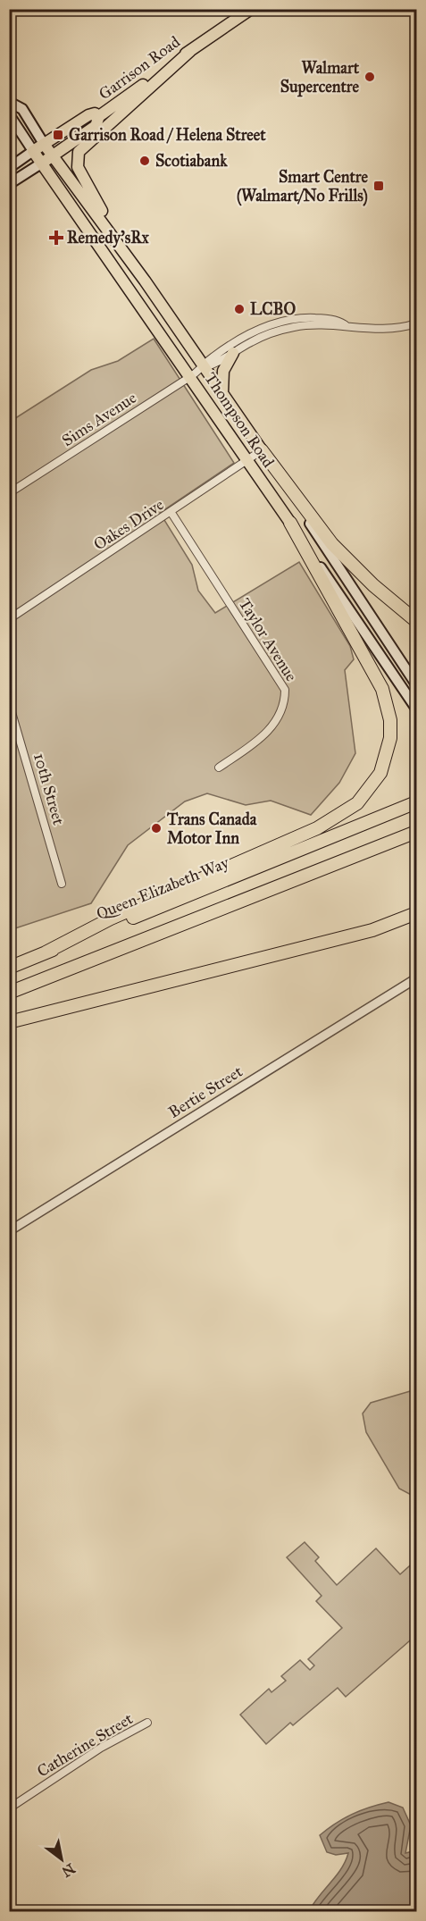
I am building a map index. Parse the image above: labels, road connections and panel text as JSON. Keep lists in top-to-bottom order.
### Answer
{
  "streets": {
    "highway": ["Queen Elizabeth Way"],
    "main road": ["Garrison Road", "Thompson Road"],
    "street": [
      "Sims Avenue",
      "Oakes Drive",
      "Taylor Avenue",
      "10th Street",
      "Bertie Street",
      "Catherine Street"
    ]
  },
  "crossings": [
    ["Garrison Road", "Thompson Road"],
    ["Sims Avenue", "Thompson Road"],
    ["Thompson Road", "Oakes Drive"],
    ["Oakes Drive", "Taylor Avenue"]
  ],
  "places": {
    "other": [
      "Walmart Supercentre",
      "Scotiabank",
      "LCBO",
      "Trans Canada Motor Inn"
    ],
    "transit": ["Garrison Road / Helena Street", "Smart Centre (Walmart/No Frills)"],
    "health": ["Remedy'sRx"]
  },
  "north": "bottom right"
}
